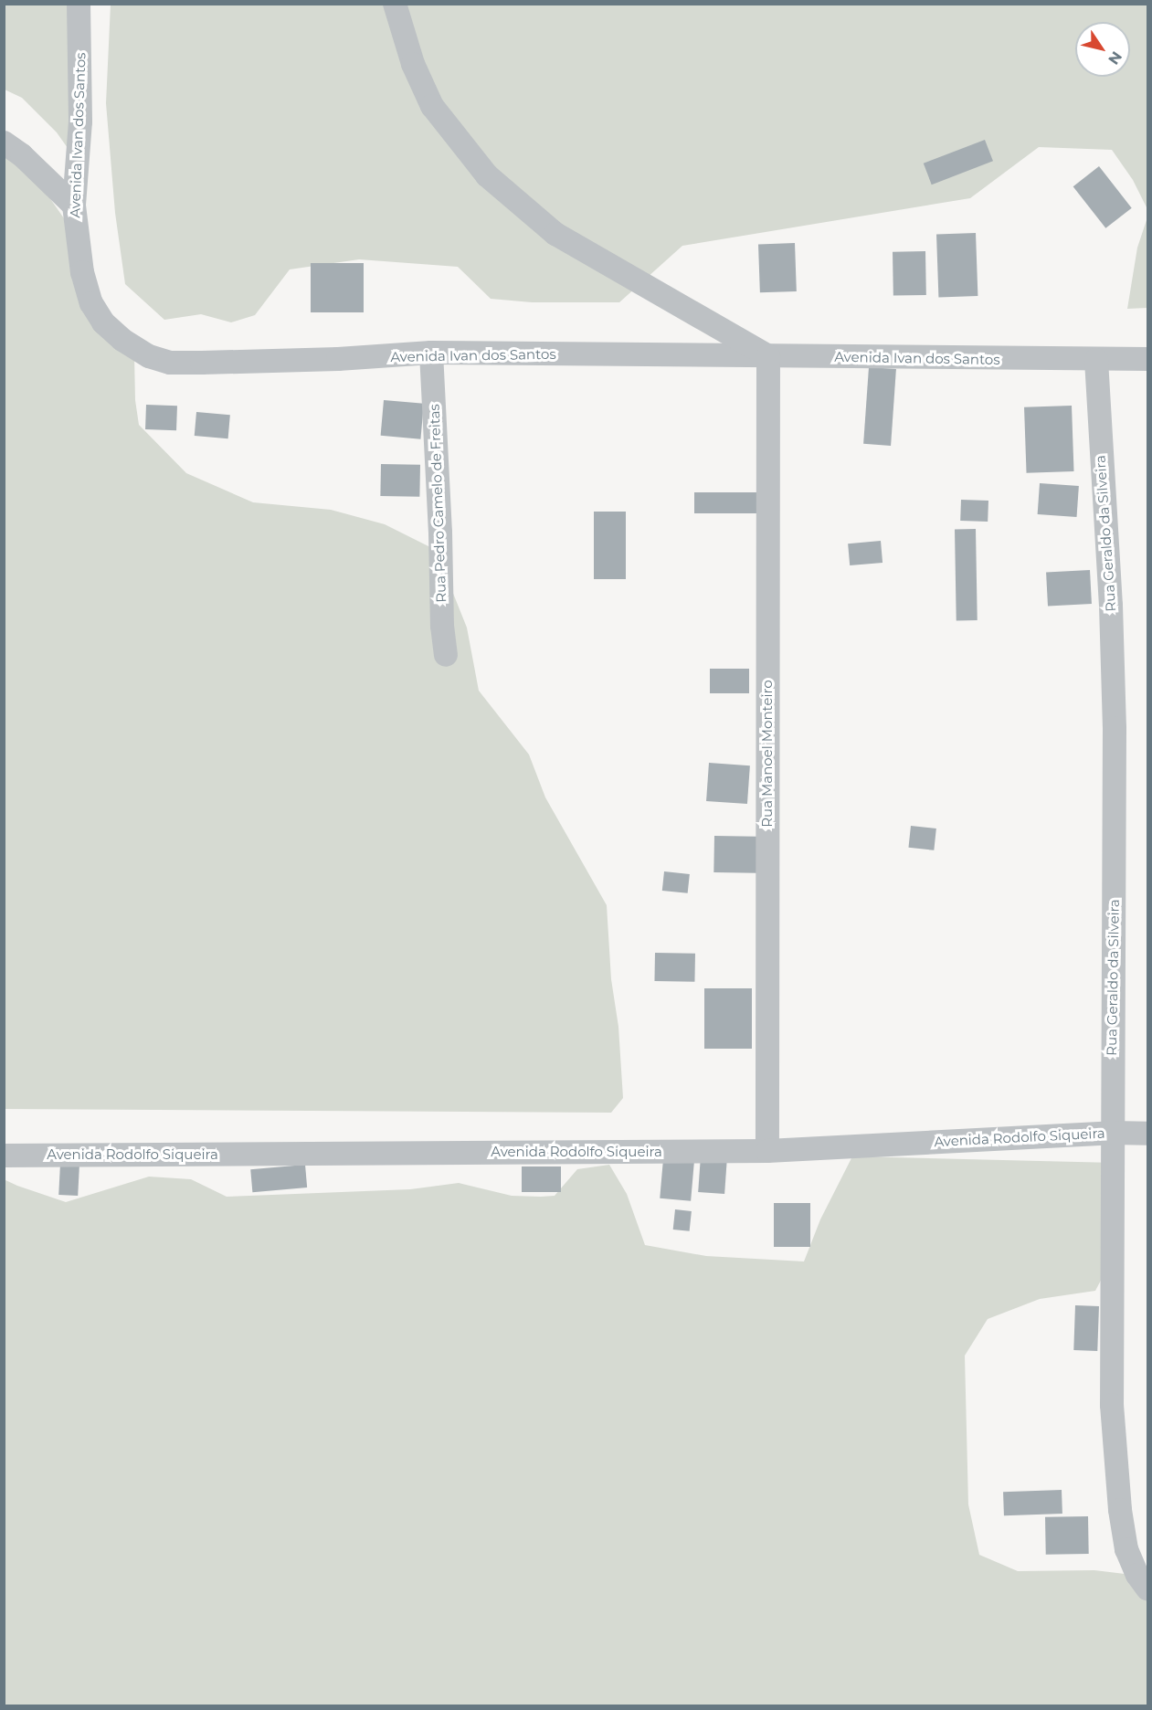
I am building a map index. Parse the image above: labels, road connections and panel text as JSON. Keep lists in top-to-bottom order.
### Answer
{
  "streets": {
    "street": [
      "Avenida Ivan dos Santos",
      "Rua Pedro Camelo de Freitas",
      "Rua Geraldo da Silveira",
      "Rua Manoel Monteiro",
      "Avenida Rodolfo Siqueira"
    ]
  },
  "crossings": [
    ["Avenida Ivan dos Santos", "Rua Pedro Camelo de Freitas"],
    ["Avenida Ivan dos Santos", "Rua Geraldo da Silveira"],
    ["Avenida Ivan dos Santos", "Rua Manoel Monteiro"],
    ["Rua Geraldo da Silveira", "Avenida Rodolfo Siqueira"],
    ["Rua Manoel Monteiro", "Avenida Rodolfo Siqueira"]
  ],
  "north": "bottom right"
}
